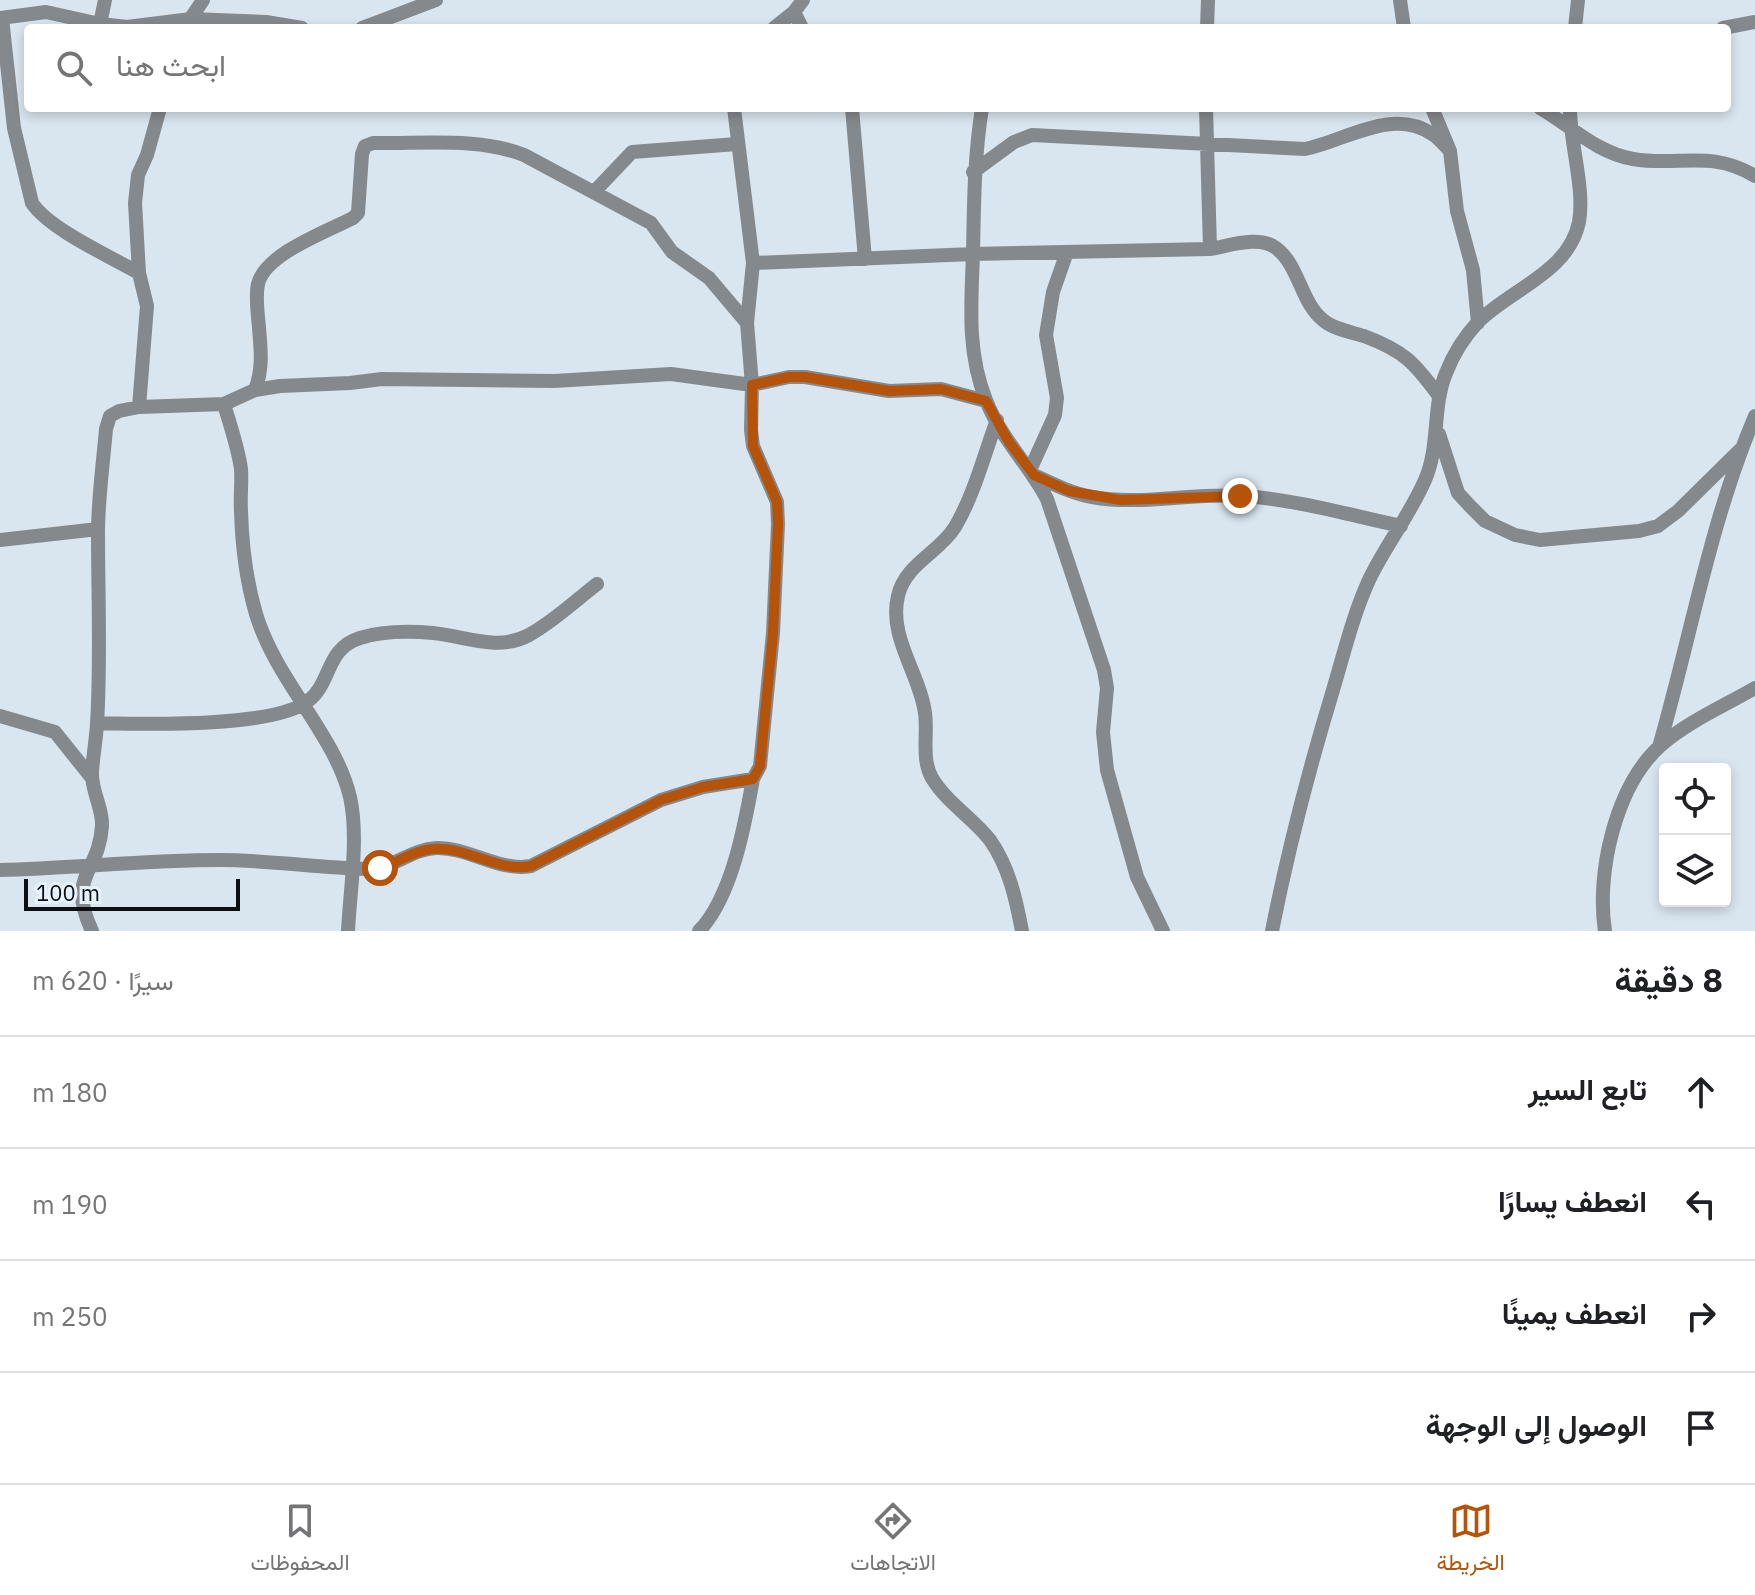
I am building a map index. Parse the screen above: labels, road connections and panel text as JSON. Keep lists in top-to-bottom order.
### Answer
{
  "scale_bar": "100 m",
  "page": {
    "search": "ابحث هنا",
    "scale": "100 m",
    "heading": ["8 دقيقة", "سيرًا · 620 m"],
    "list": [
      ["تابع السير", "180 m"],
      ["انعطف يسارًا", "190 m"],
      ["انعطف يمينًا", "250 m"],
      "الوصول إلى الوجهة"
    ],
    "nav": ["الخريطة", "الاتجاهات", "المحفوظات"]
  }
}
